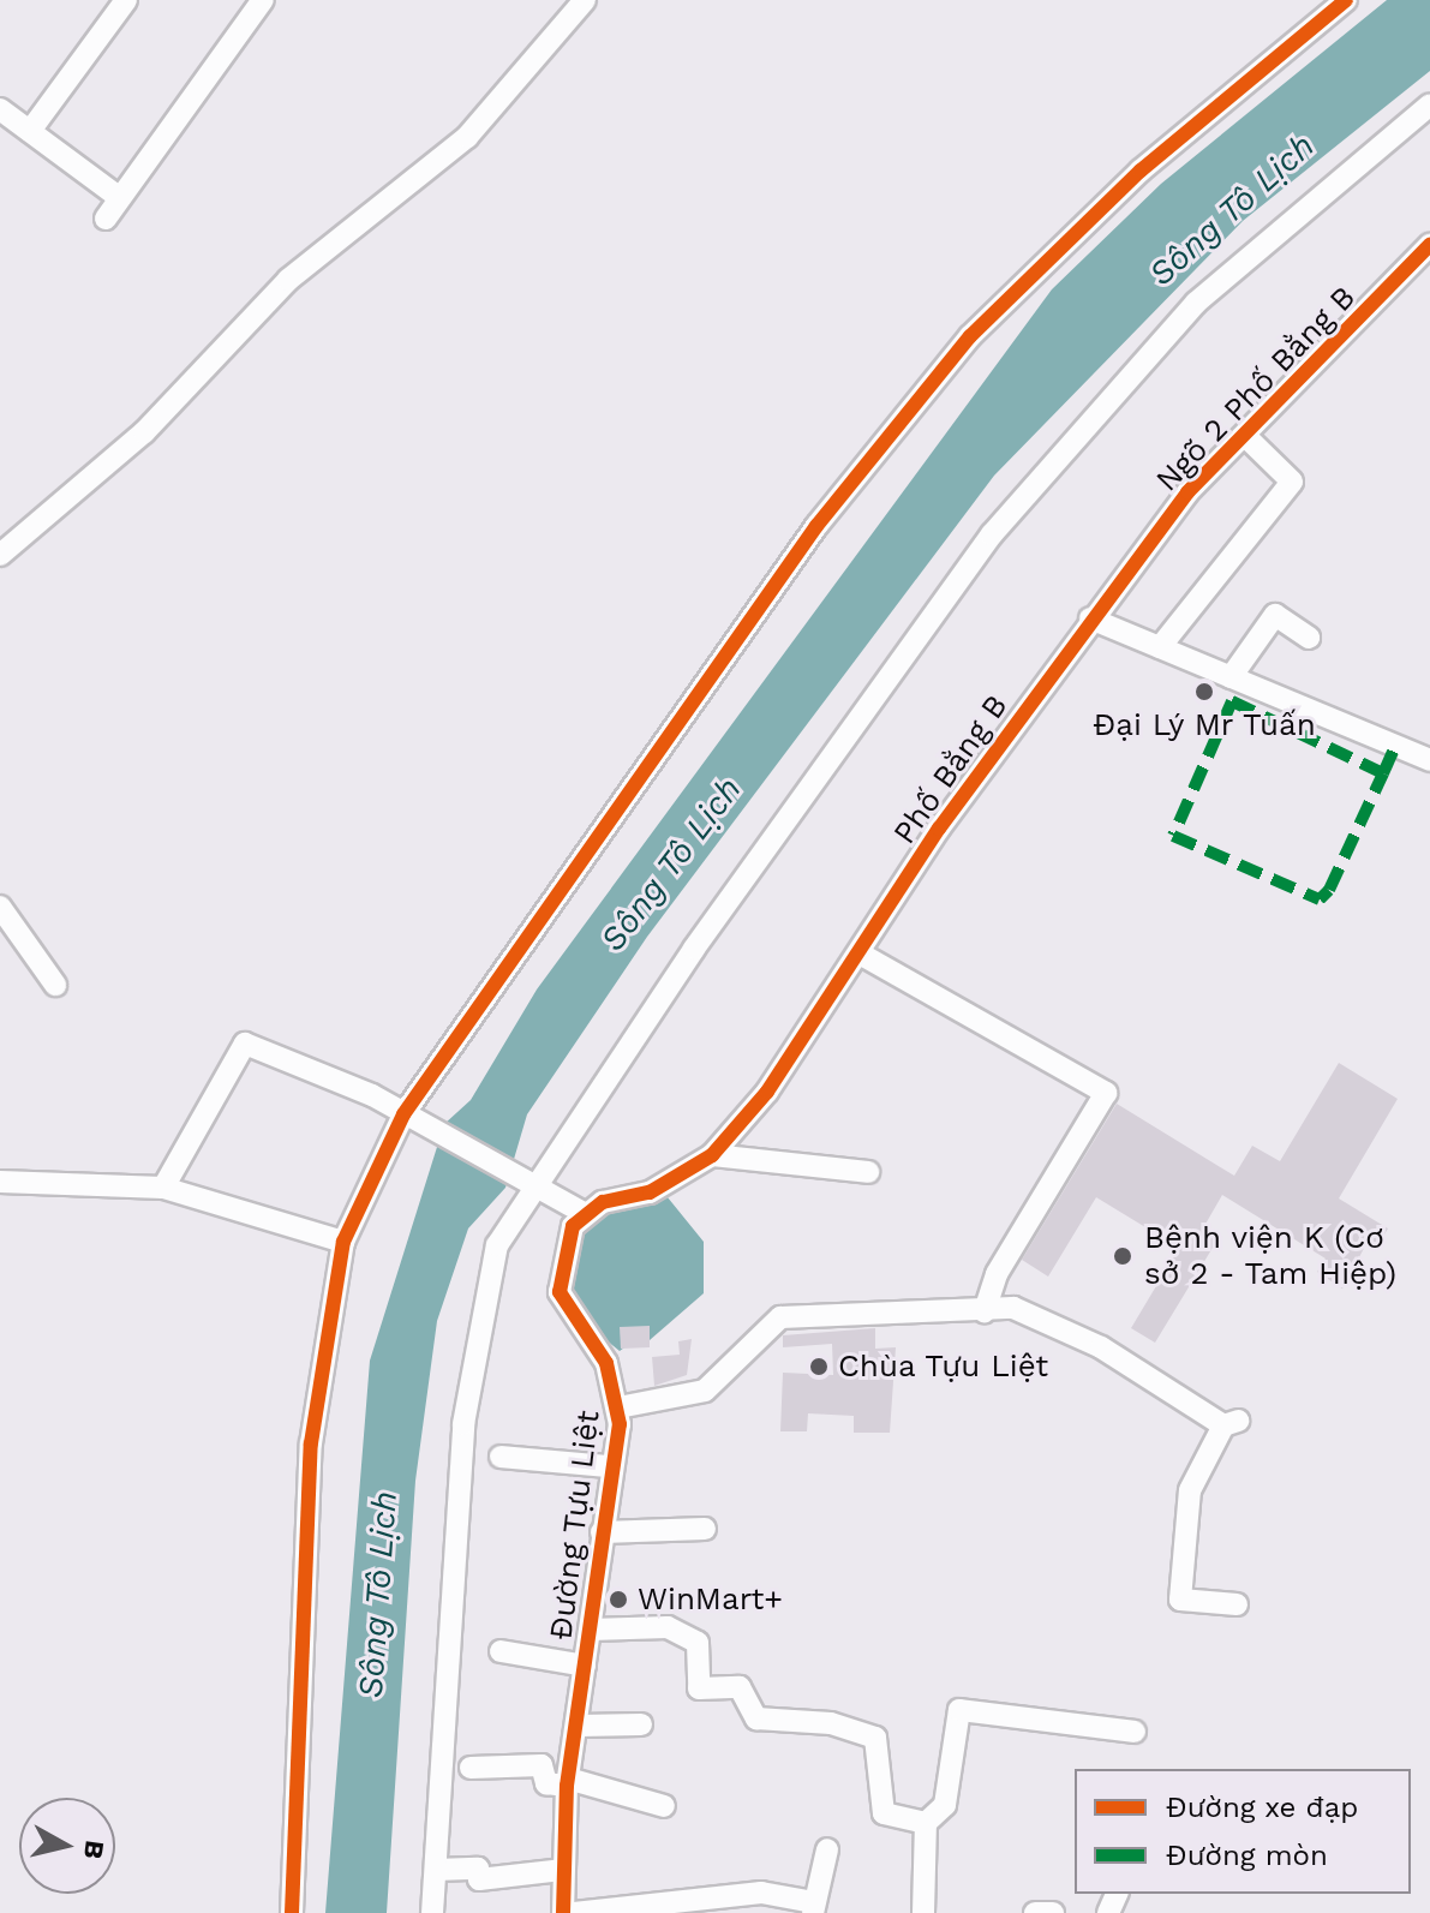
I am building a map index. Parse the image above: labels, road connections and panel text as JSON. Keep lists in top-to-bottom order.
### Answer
{
  "streets": {
    "street": ["Ngõ 2 Phố Bằng B", "Phố Bằng B", "Đường Tựu Liệt"]
  },
  "crossings": [
    ["Ngõ 2 Phố Bằng B", "Phố Bằng B"]
  ],
  "water": ["Sông Tô Lịch"],
  "places": [
    "Đại Lý Mr Tuấn",
    "Bệnh viện K (Cơ sở 2 - Tam Hiệp)",
    "Chùa Tựu Liệt",
    "WinMart+"
  ],
  "legend": ["Đường xe đạp", "Đường mòn"],
  "north": "right"
}
